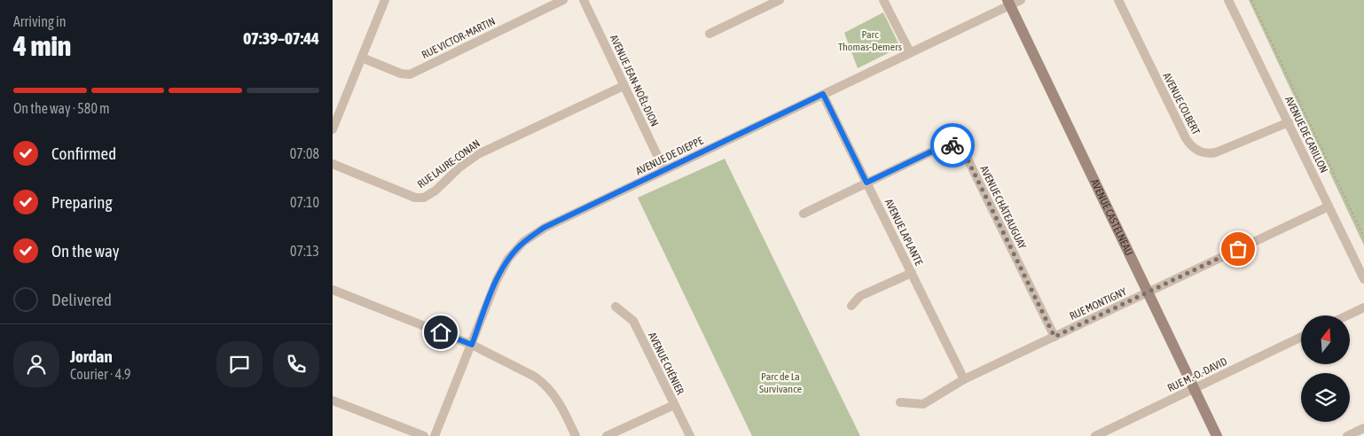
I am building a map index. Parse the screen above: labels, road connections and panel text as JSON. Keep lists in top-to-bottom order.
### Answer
{
  "streets": {
    "street": [
      "RUE VICTOR-MARTIN",
      "AVENUE JEAN-NOËL-DION",
      "AVENUE COLBERT",
      "AVENUE DE CARILLON",
      "AVENUE DE DIEPPE",
      "RUE LAURE-CONAN",
      "AVENUE CHÂTEAUGUAY",
      "AVENUE CASTELNEAU",
      "AVENUE LAPLANTE",
      "RUE MONTIGNY",
      "AVENUE CHÉNIER",
      "RUE M.-O.-DAVID"
    ]
  },
  "crossings": [
    ["AVENUE JEAN-NOËL-DION", "AVENUE DE DIEPPE"],
    ["AVENUE JEAN-NOËL-DION", "RUE LAURE-CONAN"],
    ["AVENUE COLBERT", "AVENUE DE CARILLON"],
    ["AVENUE DE CARILLON", "RUE MONTIGNY"],
    ["AVENUE DE DIEPPE", "AVENUE CASTELNEAU"],
    ["AVENUE DE DIEPPE", "AVENUE LAPLANTE"],
    ["AVENUE CHÂTEAUGUAY", "AVENUE LAPLANTE"],
    ["AVENUE CHÂTEAUGUAY", "RUE MONTIGNY"],
    ["AVENUE CASTELNEAU", "RUE MONTIGNY"],
    ["AVENUE CASTELNEAU", "RUE M.-O.-DAVID"],
    ["AVENUE LAPLANTE", "RUE MONTIGNY"]
  ],
  "parks": ["Parc Thomas-Demers", "Parc de La Survivance"],
  "north": "top",
  "page": {
    "heading": ["4 min", "Arriving in", "07:39–07:44"],
    "panel": ["Jordan", "Courier · 4.9"],
    "bar": "On the way · 580 m",
    "list": [
      ["Confirmed", "07:08"],
      ["Preparing", "07:10"],
      ["On the way", "07:13"],
      "Delivered"
    ]
  }
}
